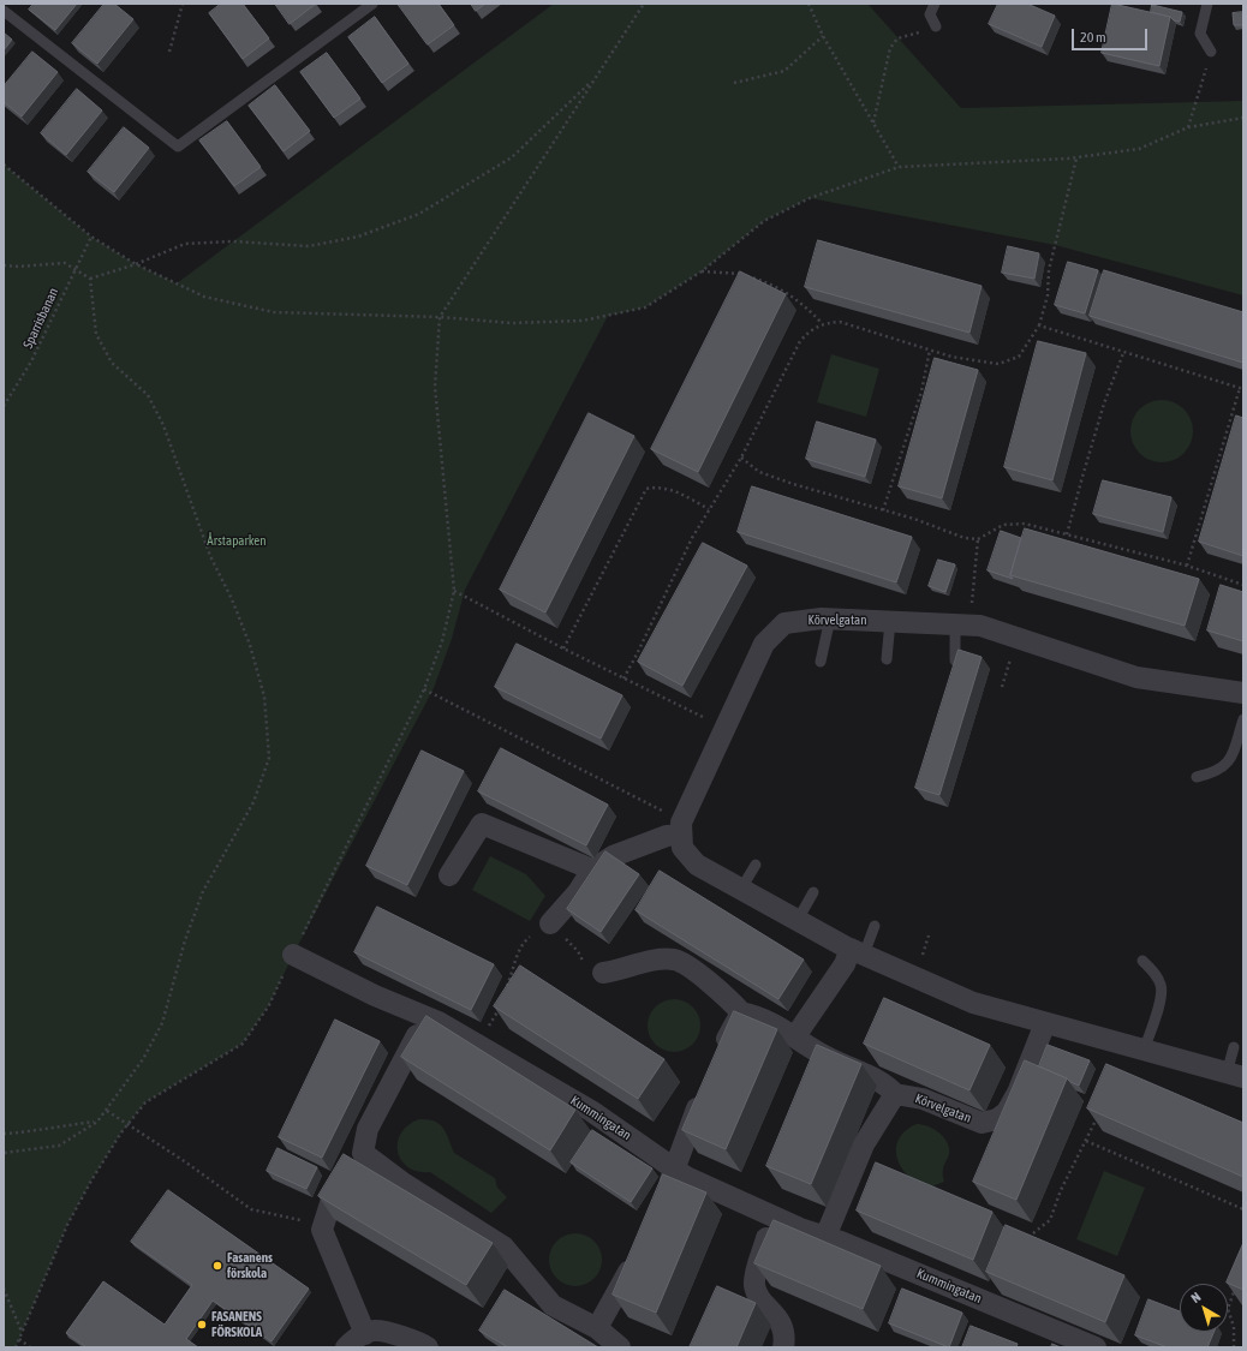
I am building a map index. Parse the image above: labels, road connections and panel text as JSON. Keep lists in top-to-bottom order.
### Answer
{
  "streets": {
    "street": ["Körvelgatan", "Kummingatan"],
    "path": ["Sparrisbanan"]
  },
  "parks": ["Årstaparken"],
  "places": ["Fasanens förskola", "FASANENS FÖRSKOLA"],
  "scale_bar": "20 m",
  "north": "top left"
}
